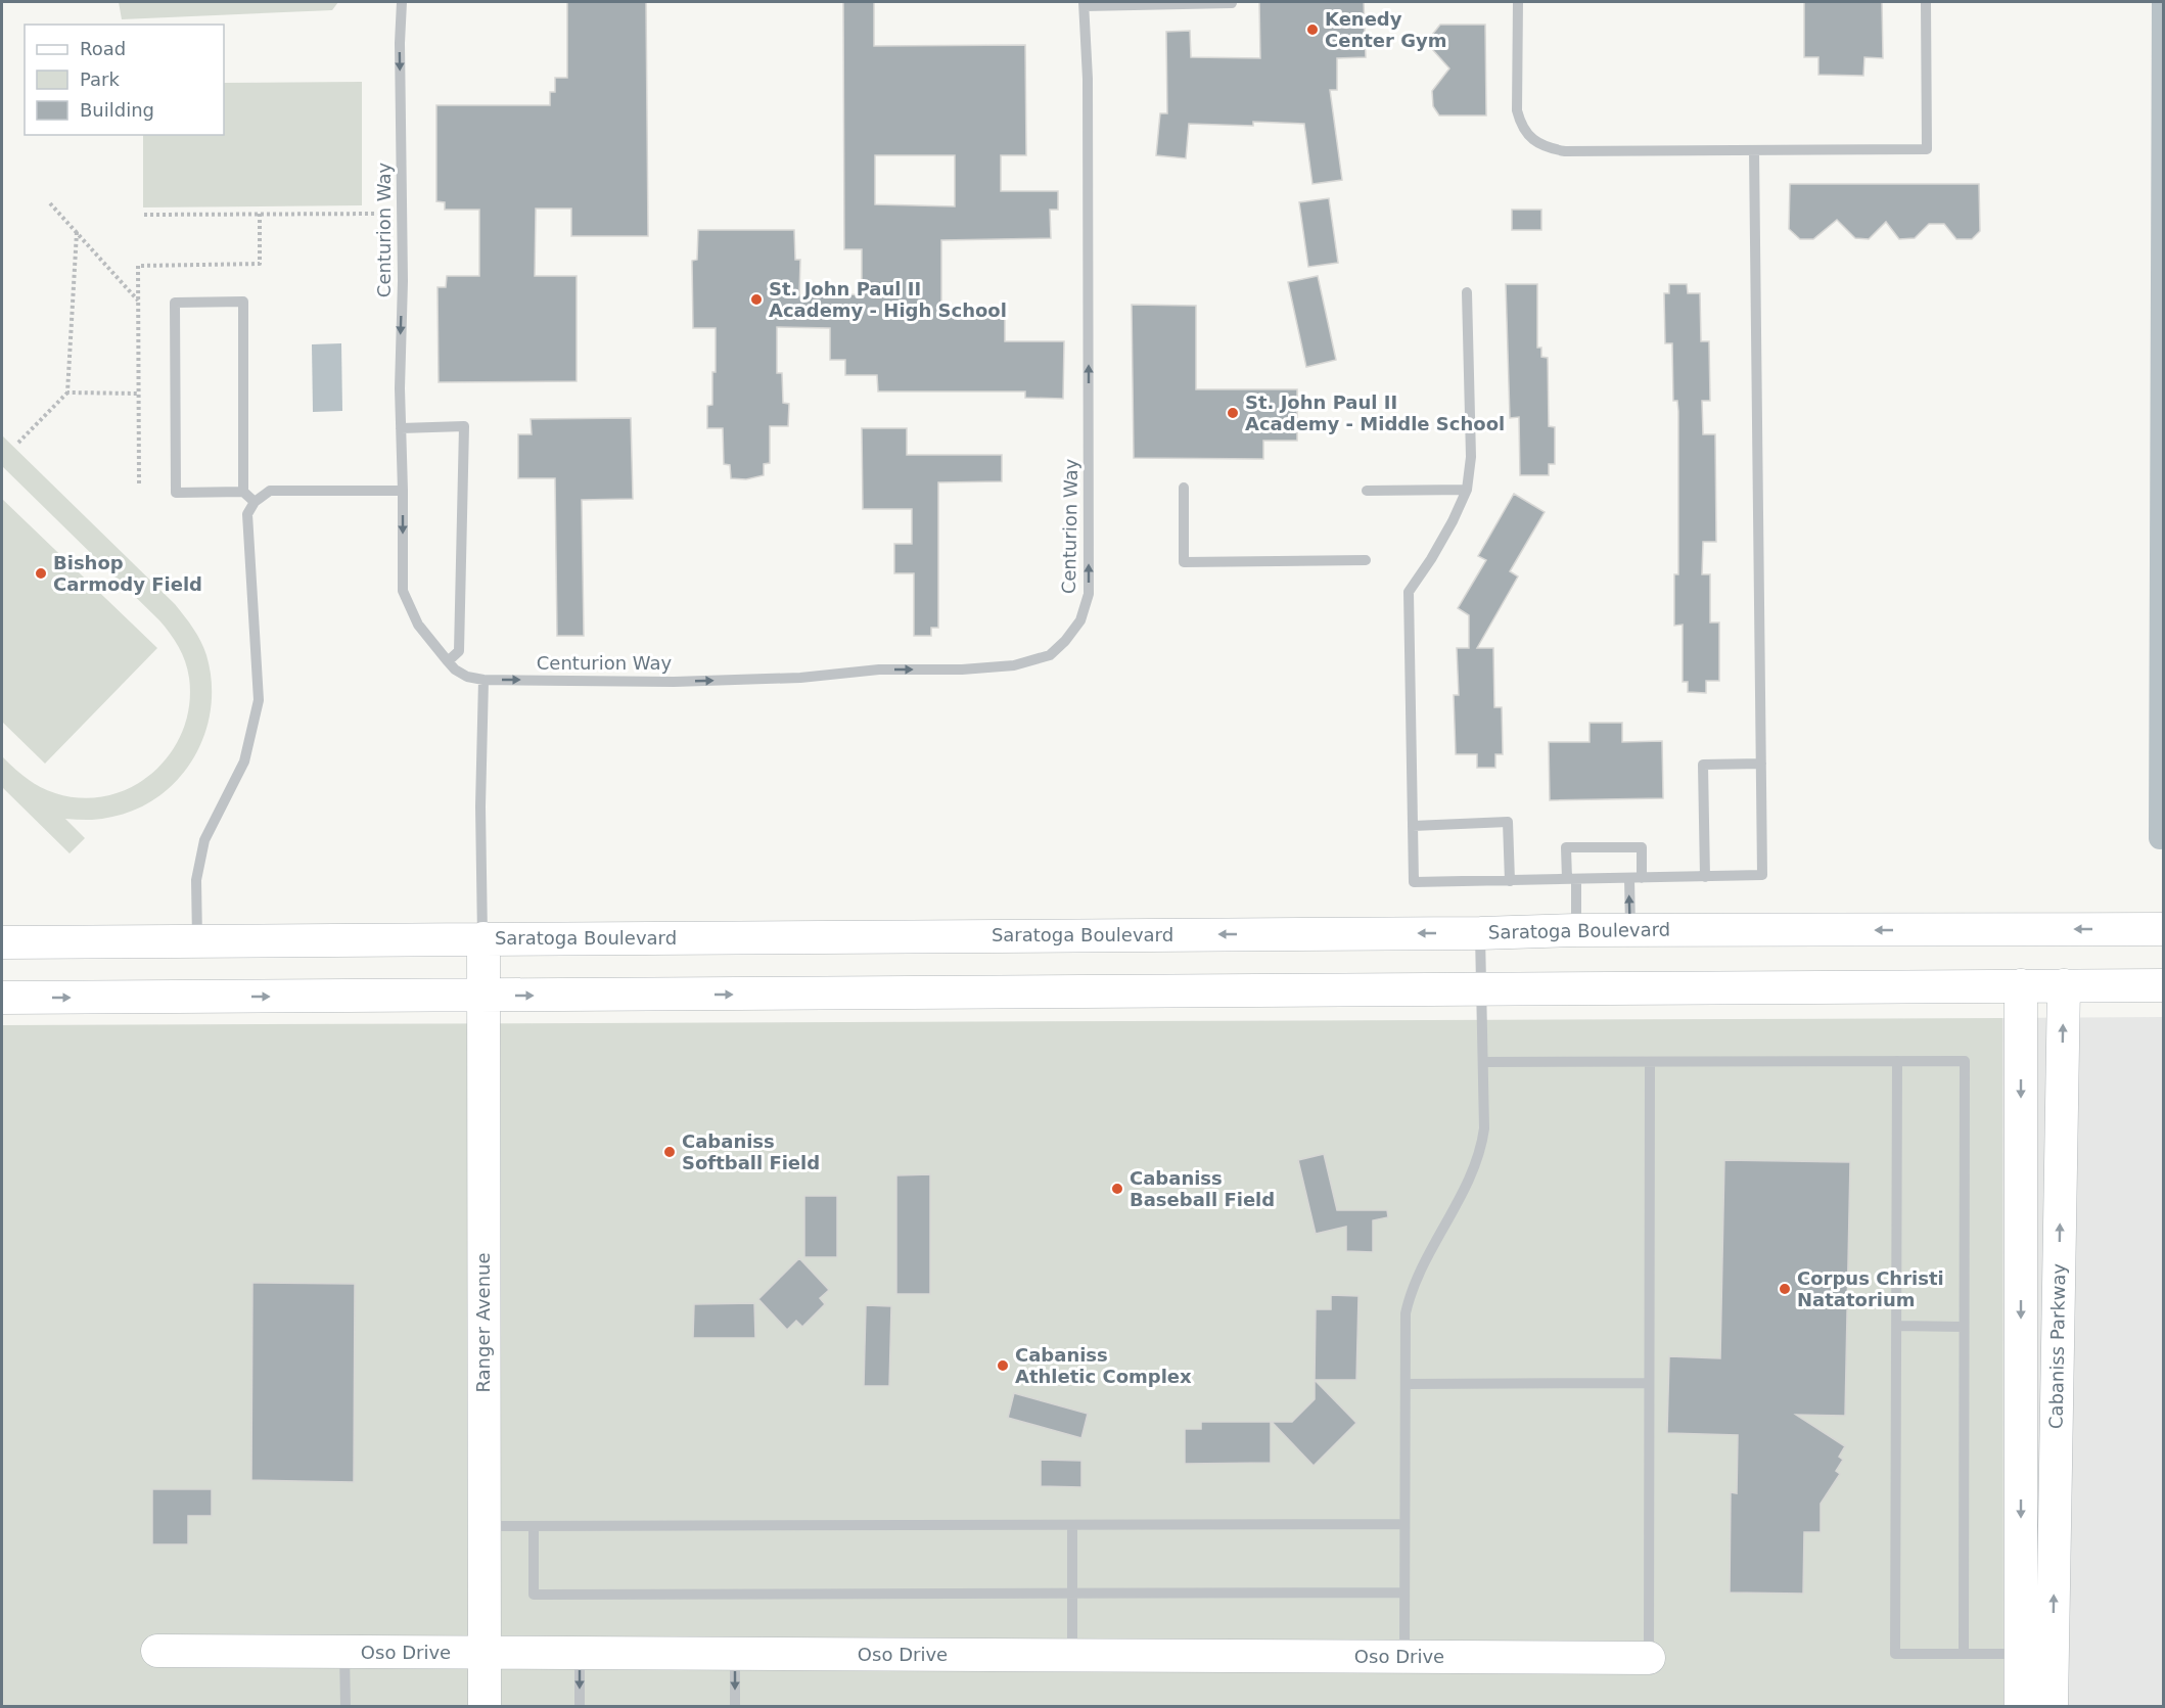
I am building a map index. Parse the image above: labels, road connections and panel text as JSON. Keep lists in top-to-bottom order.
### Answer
{
  "streets": {
    "main road": [
      "Saratoga Boulevard",
      "Ranger Avenue",
      "Cabaniss Parkway",
      "Oso Drive"
    ],
    "lane": ["Centurion Way"]
  },
  "crossings": [
    ["Saratoga Boulevard", "Ranger Avenue"],
    ["Ranger Avenue", "Oso Drive"]
  ],
  "places": [
    "Kenedy Center Gym",
    "St. John Paul II Academy - High School",
    "St. John Paul II Academy - Middle School",
    "Bishop Carmody Field",
    "Cabaniss Softball Field",
    "Cabaniss Baseball Field",
    "Corpus Christi Natatorium",
    "Cabaniss Athletic Complex"
  ],
  "legend": ["Road", "Park", "Building"]
}
